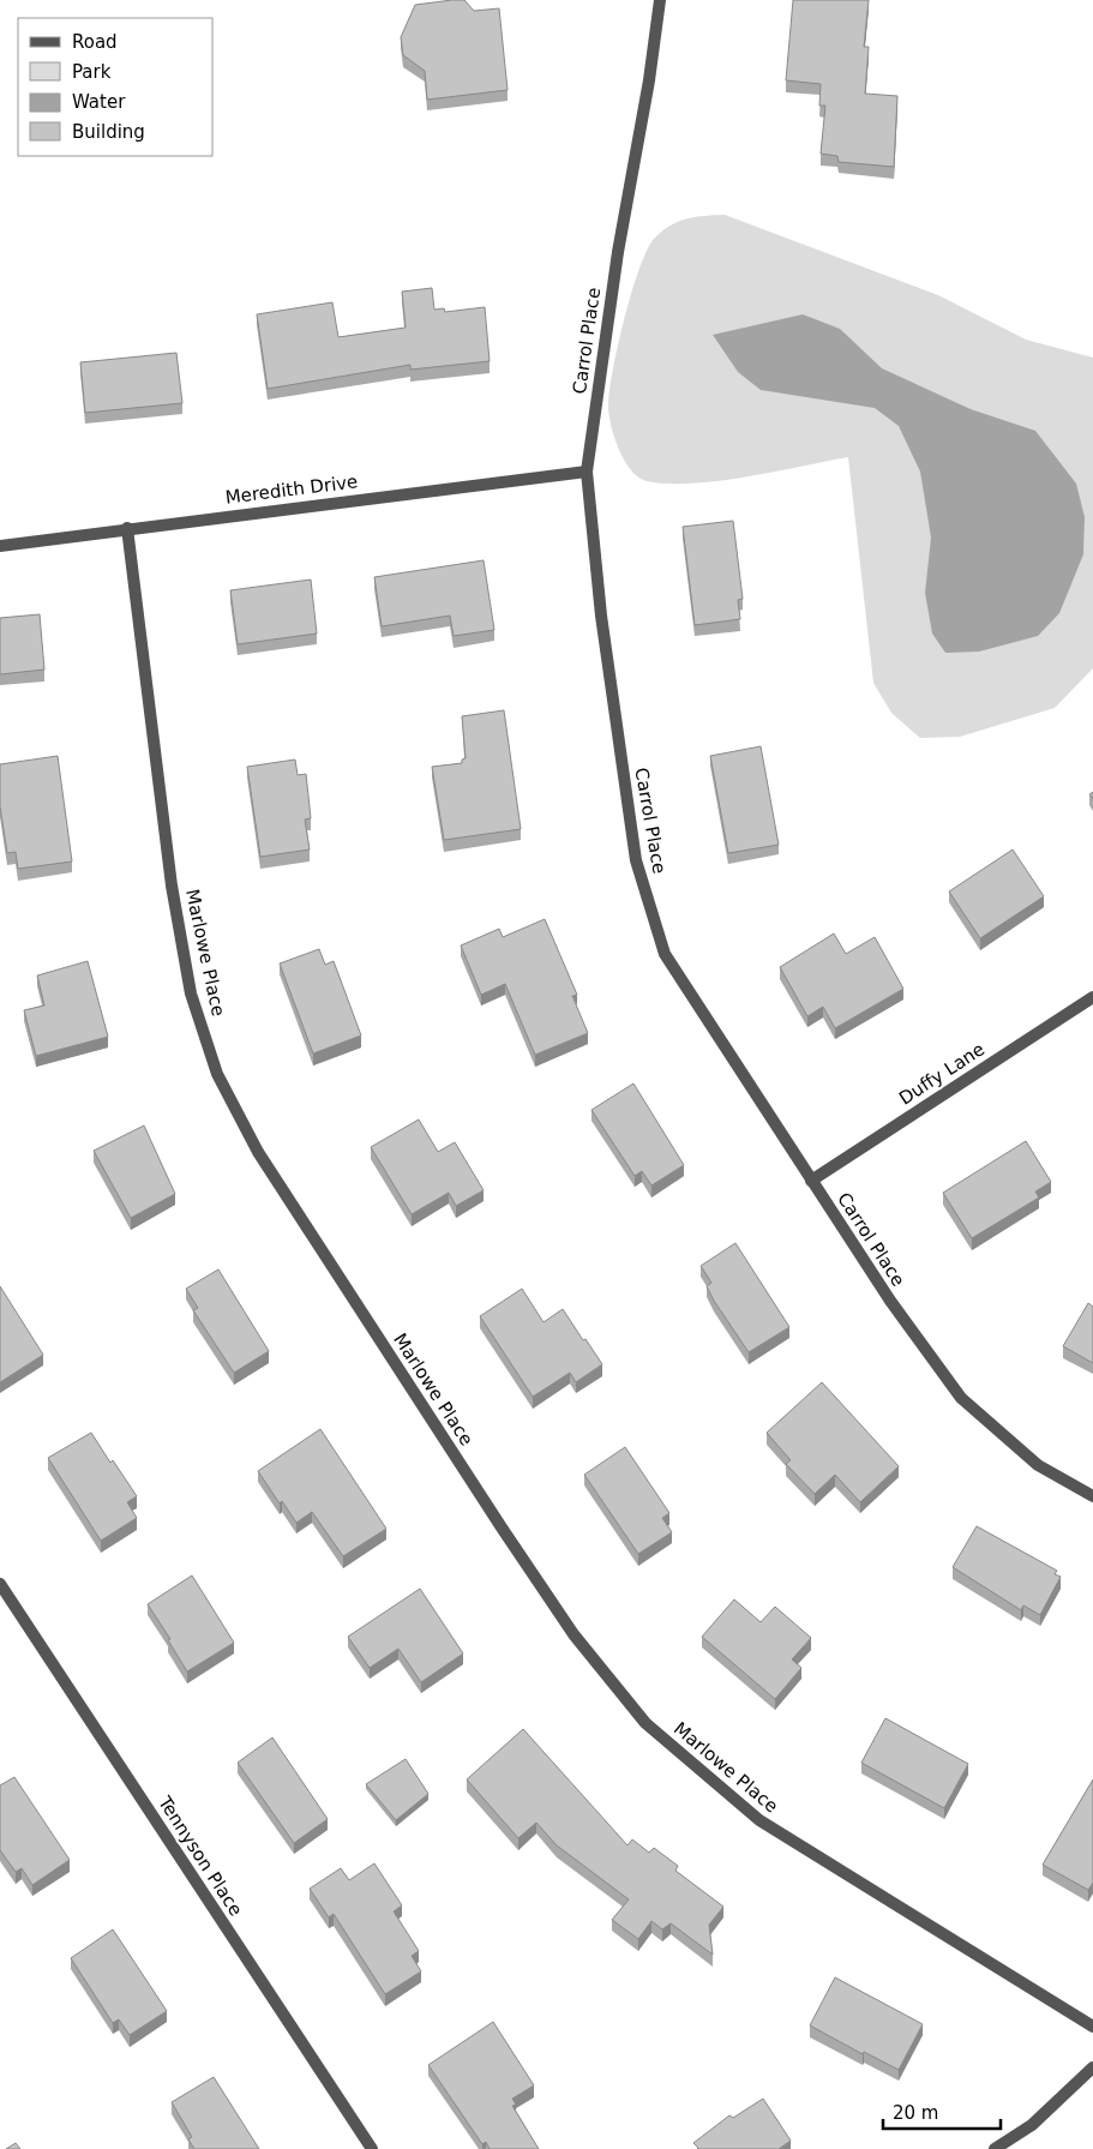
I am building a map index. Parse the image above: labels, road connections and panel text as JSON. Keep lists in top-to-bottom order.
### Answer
{
  "streets": {
    "street": [
      "Carrol Place",
      "Meredith Drive",
      "Marlowe Place",
      "Duffy Lane",
      "Tennyson Place"
    ]
  },
  "crossings": [
    ["Carrol Place", "Meredith Drive"],
    ["Carrol Place", "Duffy Lane"],
    ["Meredith Drive", "Marlowe Place"]
  ],
  "legend": [
    "Road",
    "Park",
    "Water",
    "Building"
  ],
  "scale_bar": "20 m"
}
